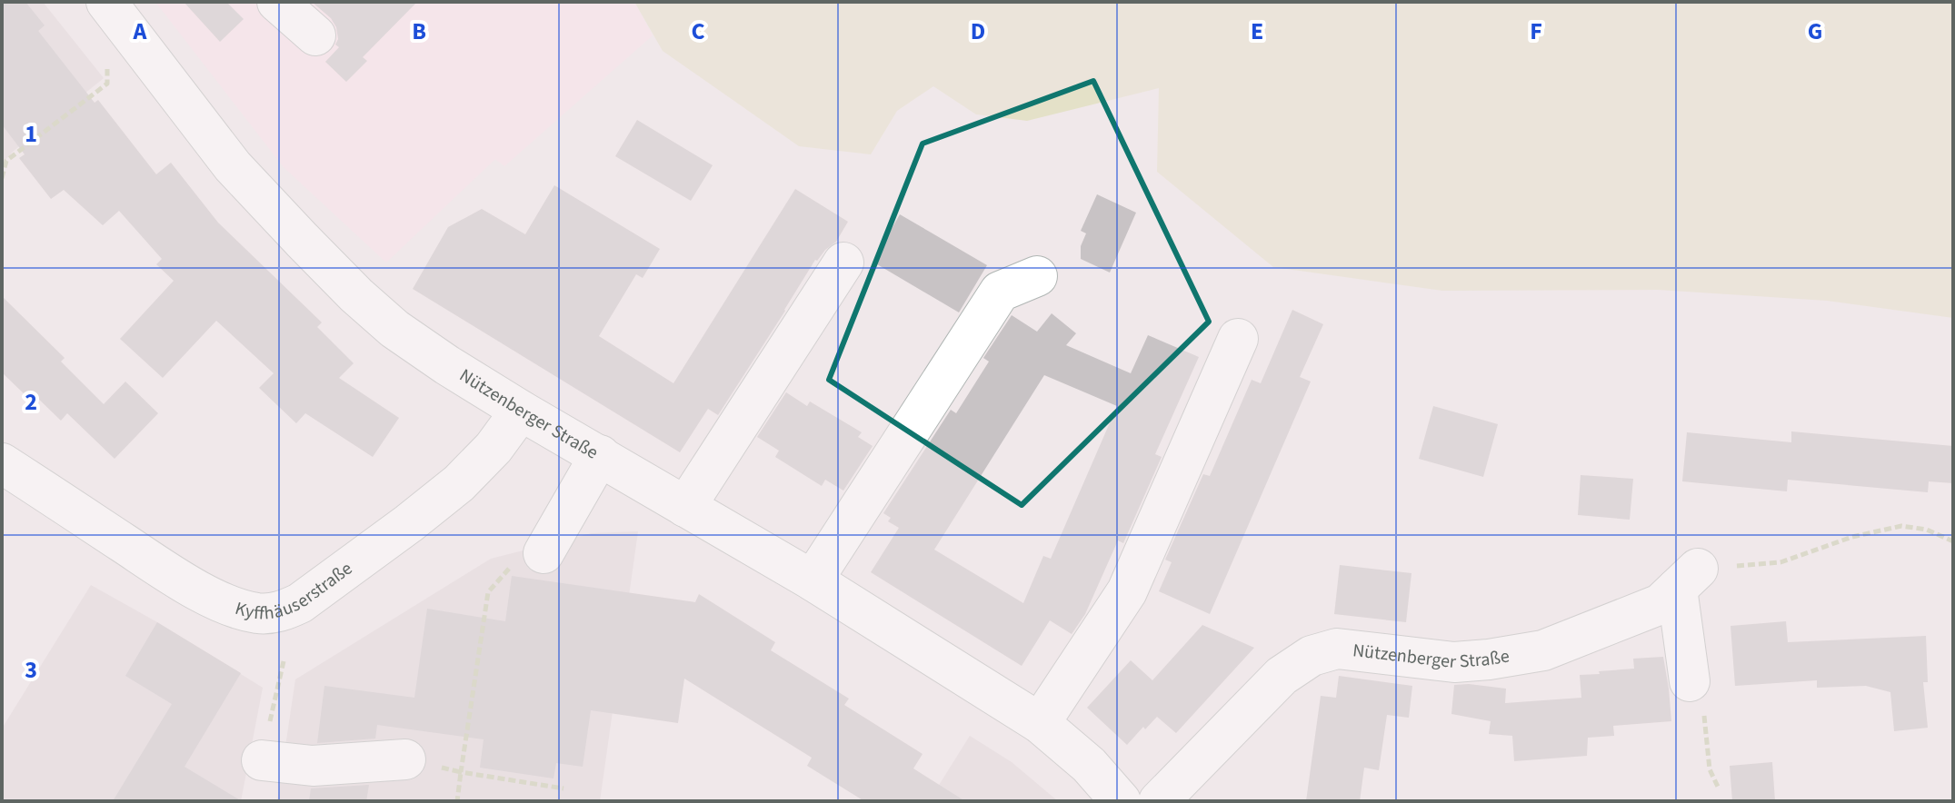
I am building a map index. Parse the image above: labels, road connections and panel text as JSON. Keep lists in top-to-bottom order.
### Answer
{
  "streets": {
    "street": ["Nützenberger Straße", "Kyffhäuserstraße"]
  },
  "crossings": [
    ["Nützenberger Straße", "Kyffhäuserstraße"]
  ],
  "grid": {
    "columns": [
      "A",
      "B",
      "C",
      "D",
      "E",
      "F",
      "G"
    ],
    "rows": ["1", "2", "3"]
  }
}
